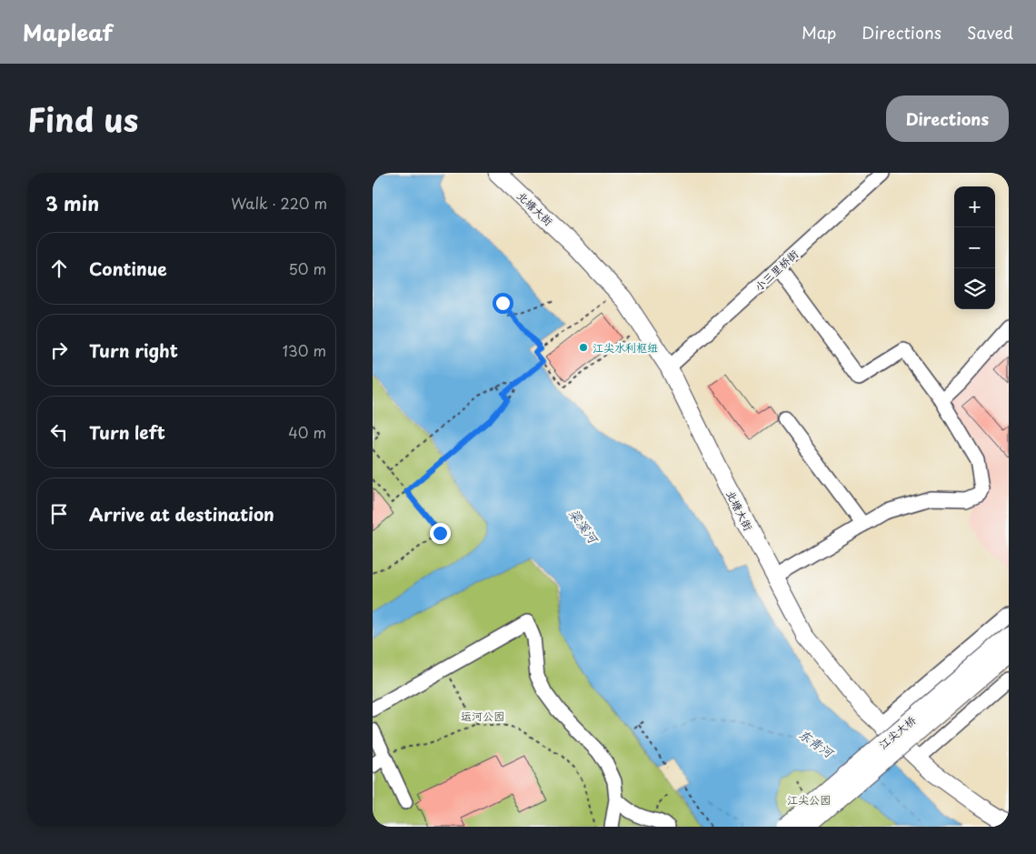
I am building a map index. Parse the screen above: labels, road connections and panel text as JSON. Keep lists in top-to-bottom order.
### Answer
{
  "streets": {
    "main road": ["北塘大街", "江尖大桥"],
    "street": ["小三里桥街"]
  },
  "crossings": [
    ["北塘大街", "小三里桥街"]
  ],
  "water": ["梁溪河", "东青河"],
  "parks": ["运河公园", "江尖公园"],
  "places": ["江尖水利枢纽"],
  "page": {
    "header": "Mapleaf",
    "nav": ["Map", "Directions", "Saved"],
    "title": "Find us",
    "buttons": "Directions",
    "heading": ["3 min", "Walk · 220 m"],
    "map_buttons": ["+", "−"],
    "list": [
      ["Continue", "50 m"],
      ["Turn right", "130 m"],
      ["Turn left", "40 m"],
      "Arrive at destination"
    ]
  }
}
